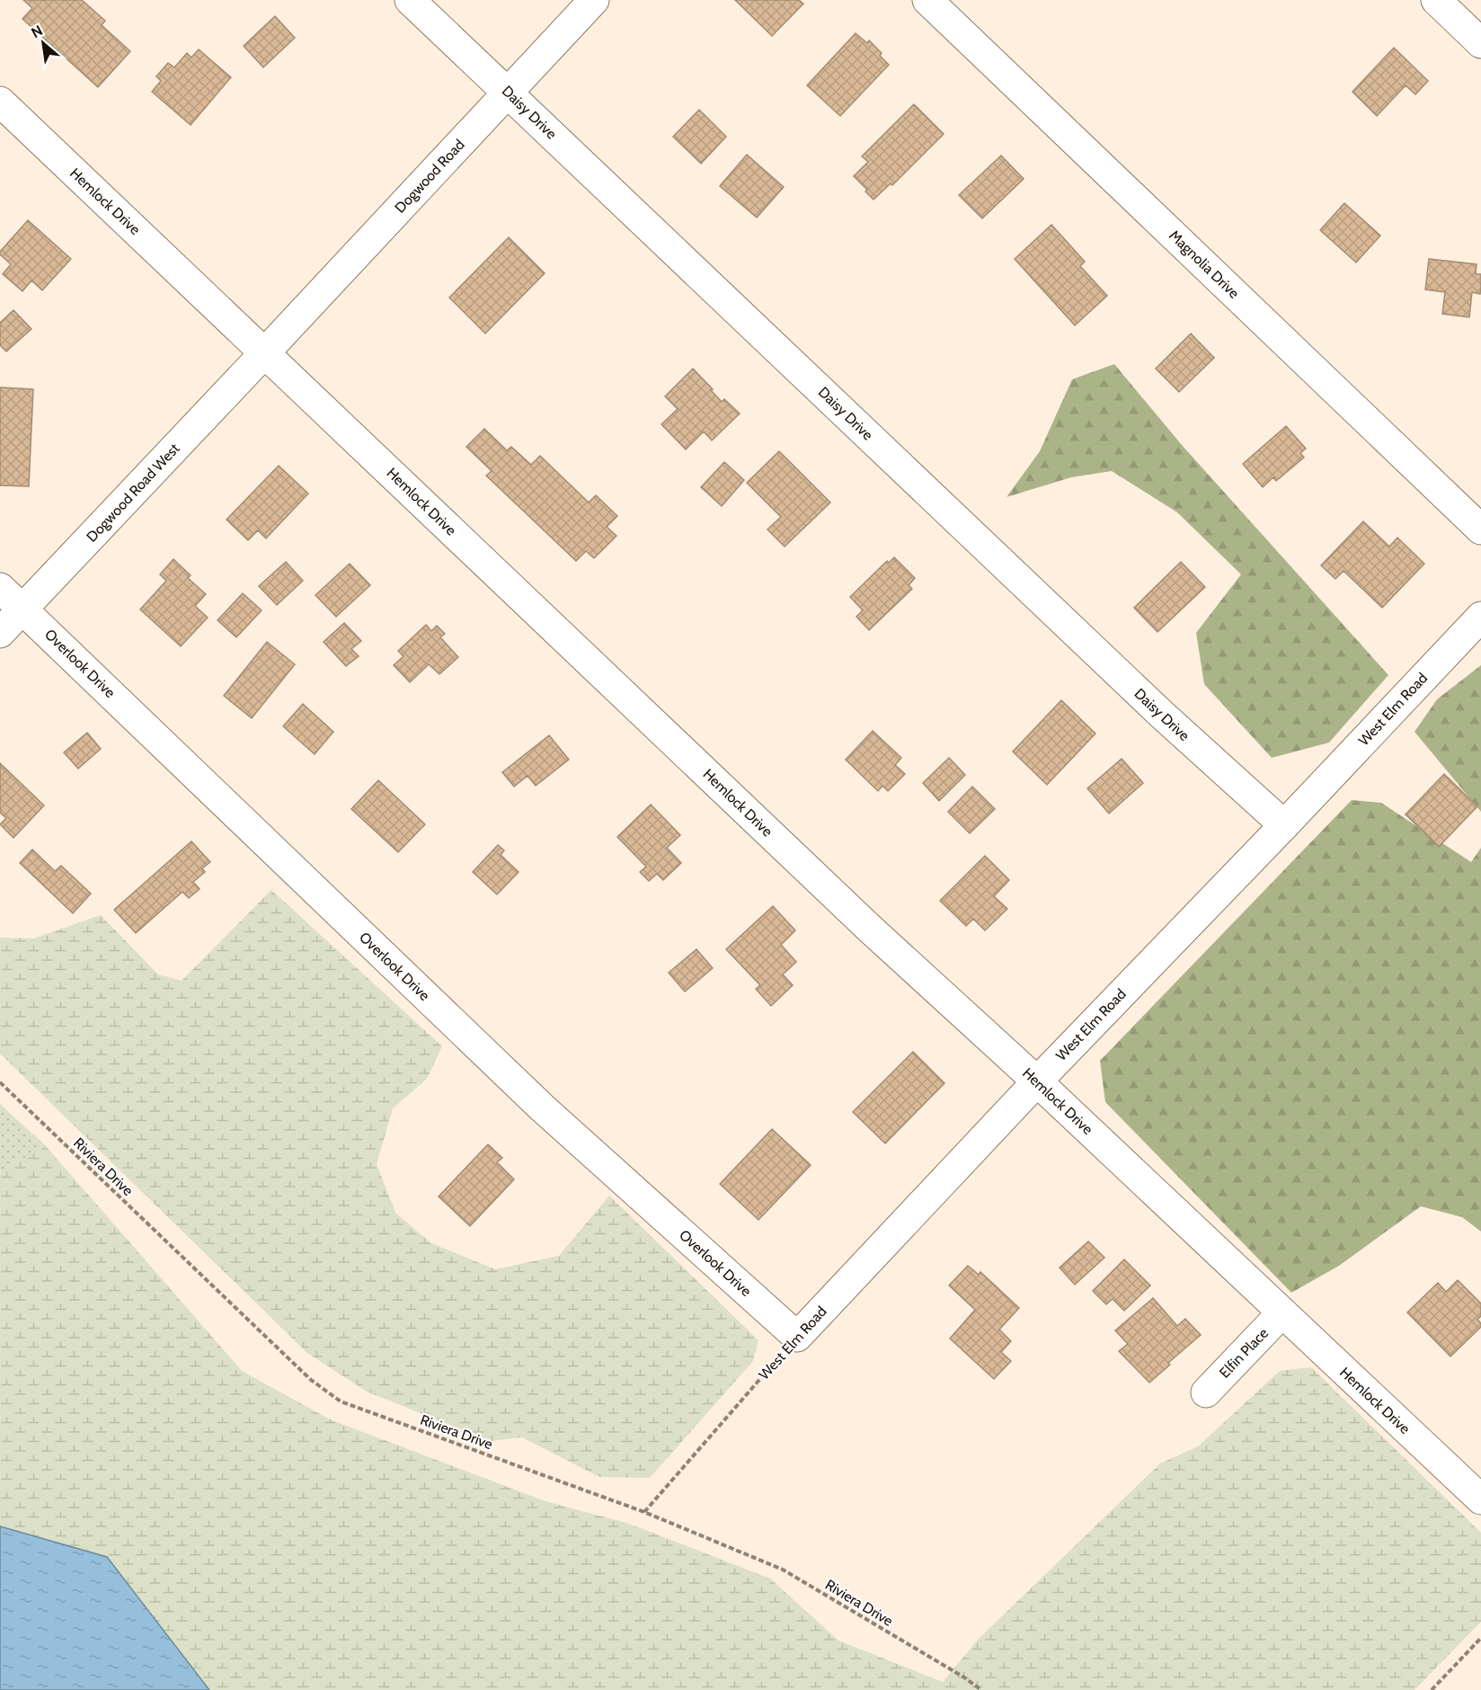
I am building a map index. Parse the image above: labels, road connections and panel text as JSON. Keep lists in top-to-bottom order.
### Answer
{
  "streets": {
    "street": [
      "Daisy Drive",
      "Dogwood Road",
      "Hemlock Drive",
      "Magnolia Drive",
      "Dogwood Road West",
      "Overlook Drive",
      "West Elm Road",
      "Elfin Place"
    ],
    "path": ["Riviera Drive"]
  },
  "crossings": [
    ["Daisy Drive", "Dogwood Road"],
    ["Daisy Drive", "West Elm Road"],
    ["Dogwood Road", "Hemlock Drive"],
    ["Dogwood Road", "Dogwood Road West"],
    ["Hemlock Drive", "Dogwood Road West"],
    ["Hemlock Drive", "West Elm Road"],
    ["Hemlock Drive", "Elfin Place"],
    ["Dogwood Road West", "Overlook Drive"],
    ["Overlook Drive", "West Elm Road"],
    ["West Elm Road", "Riviera Drive"]
  ],
  "north": "top left"
}
